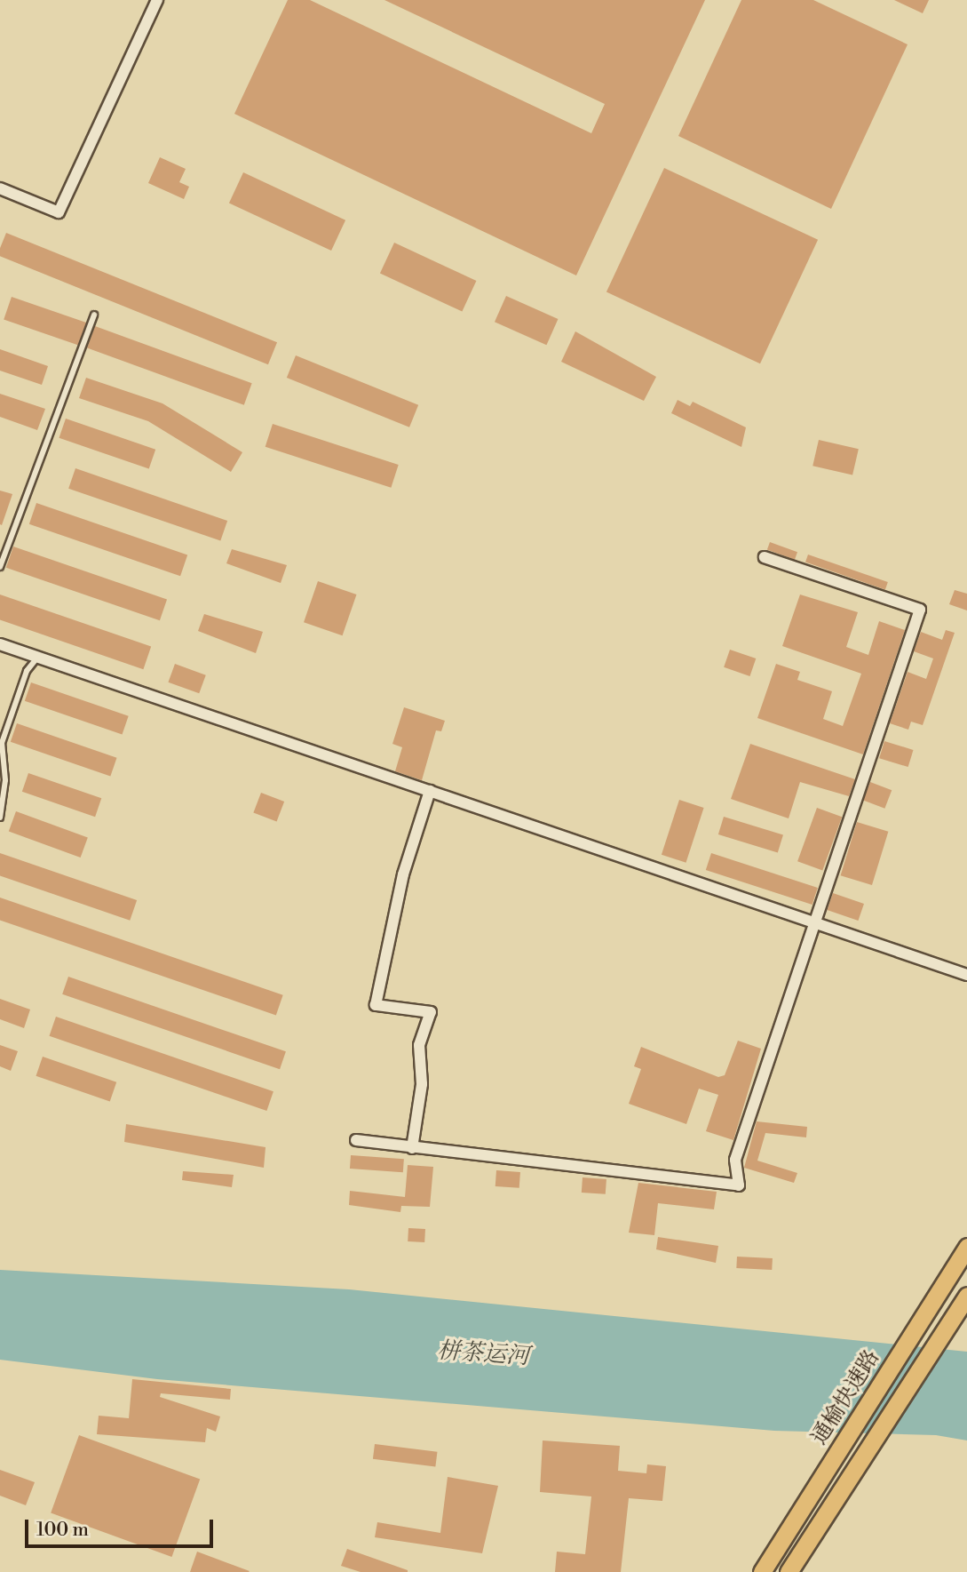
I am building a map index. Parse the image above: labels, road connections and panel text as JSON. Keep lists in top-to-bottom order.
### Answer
{
  "streets": {
    "highway": ["通榆快速路"]
  },
  "water": ["栟茶运河"],
  "scale_bar": "100 m"
}
